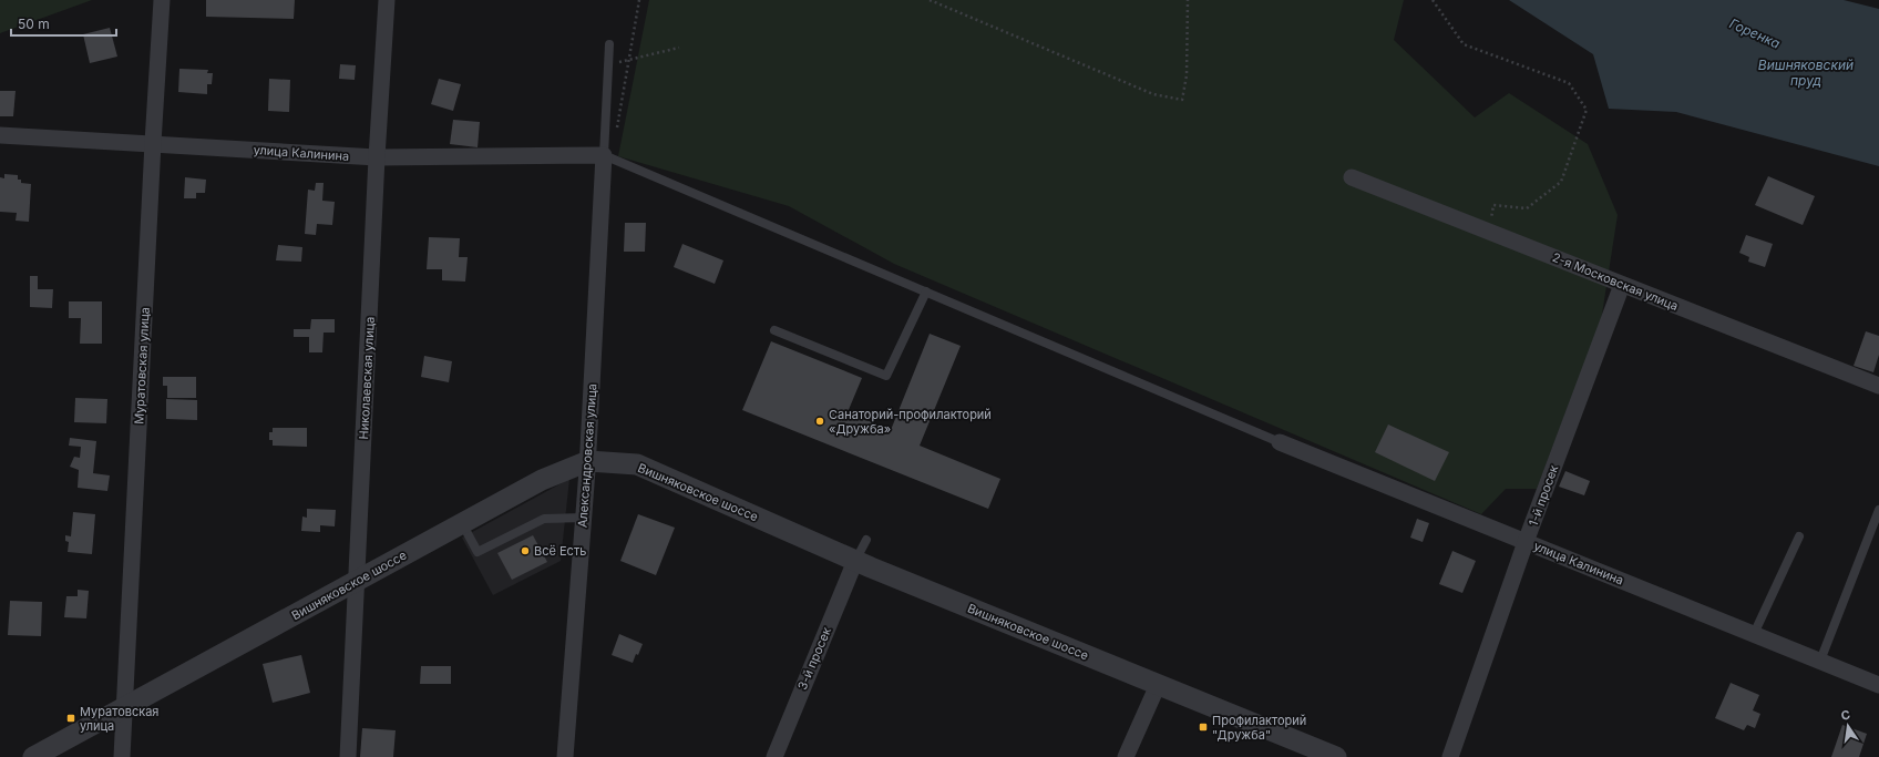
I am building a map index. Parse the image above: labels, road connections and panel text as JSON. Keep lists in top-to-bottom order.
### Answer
{
  "streets": {
    "street": [
      "улица Калинина",
      "2-я Московская улица",
      "Муратовская улица",
      "Николаевская улица",
      "Александровская улица",
      "Вишняковское шоссе",
      "1-й просек",
      "3-й просек"
    ]
  },
  "crossings": [
    ["улица Калинина", "Муратовская улица"],
    ["улица Калинина", "Николаевская улица"],
    ["улица Калинина", "Александровская улица"],
    ["улица Калинина", "1-й просек"],
    ["2-я Московская улица", "1-й просек"],
    ["Муратовская улица", "Вишняковское шоссе"],
    ["Николаевская улица", "Вишняковское шоссе"],
    ["Александровская улица", "Вишняковское шоссе"],
    ["Вишняковское шоссе", "3-й просек"]
  ],
  "water": ["Горенка", "Вишняковский пруд"],
  "places": {
    "other": ["Санаторий-профилакторий «Дружба»", "Всё Есть"],
    "transit": ["Муратовская улица", "Профилакторий \"Дружба\""]
  },
  "scale_bar": "50 m",
  "north": "top"
}
